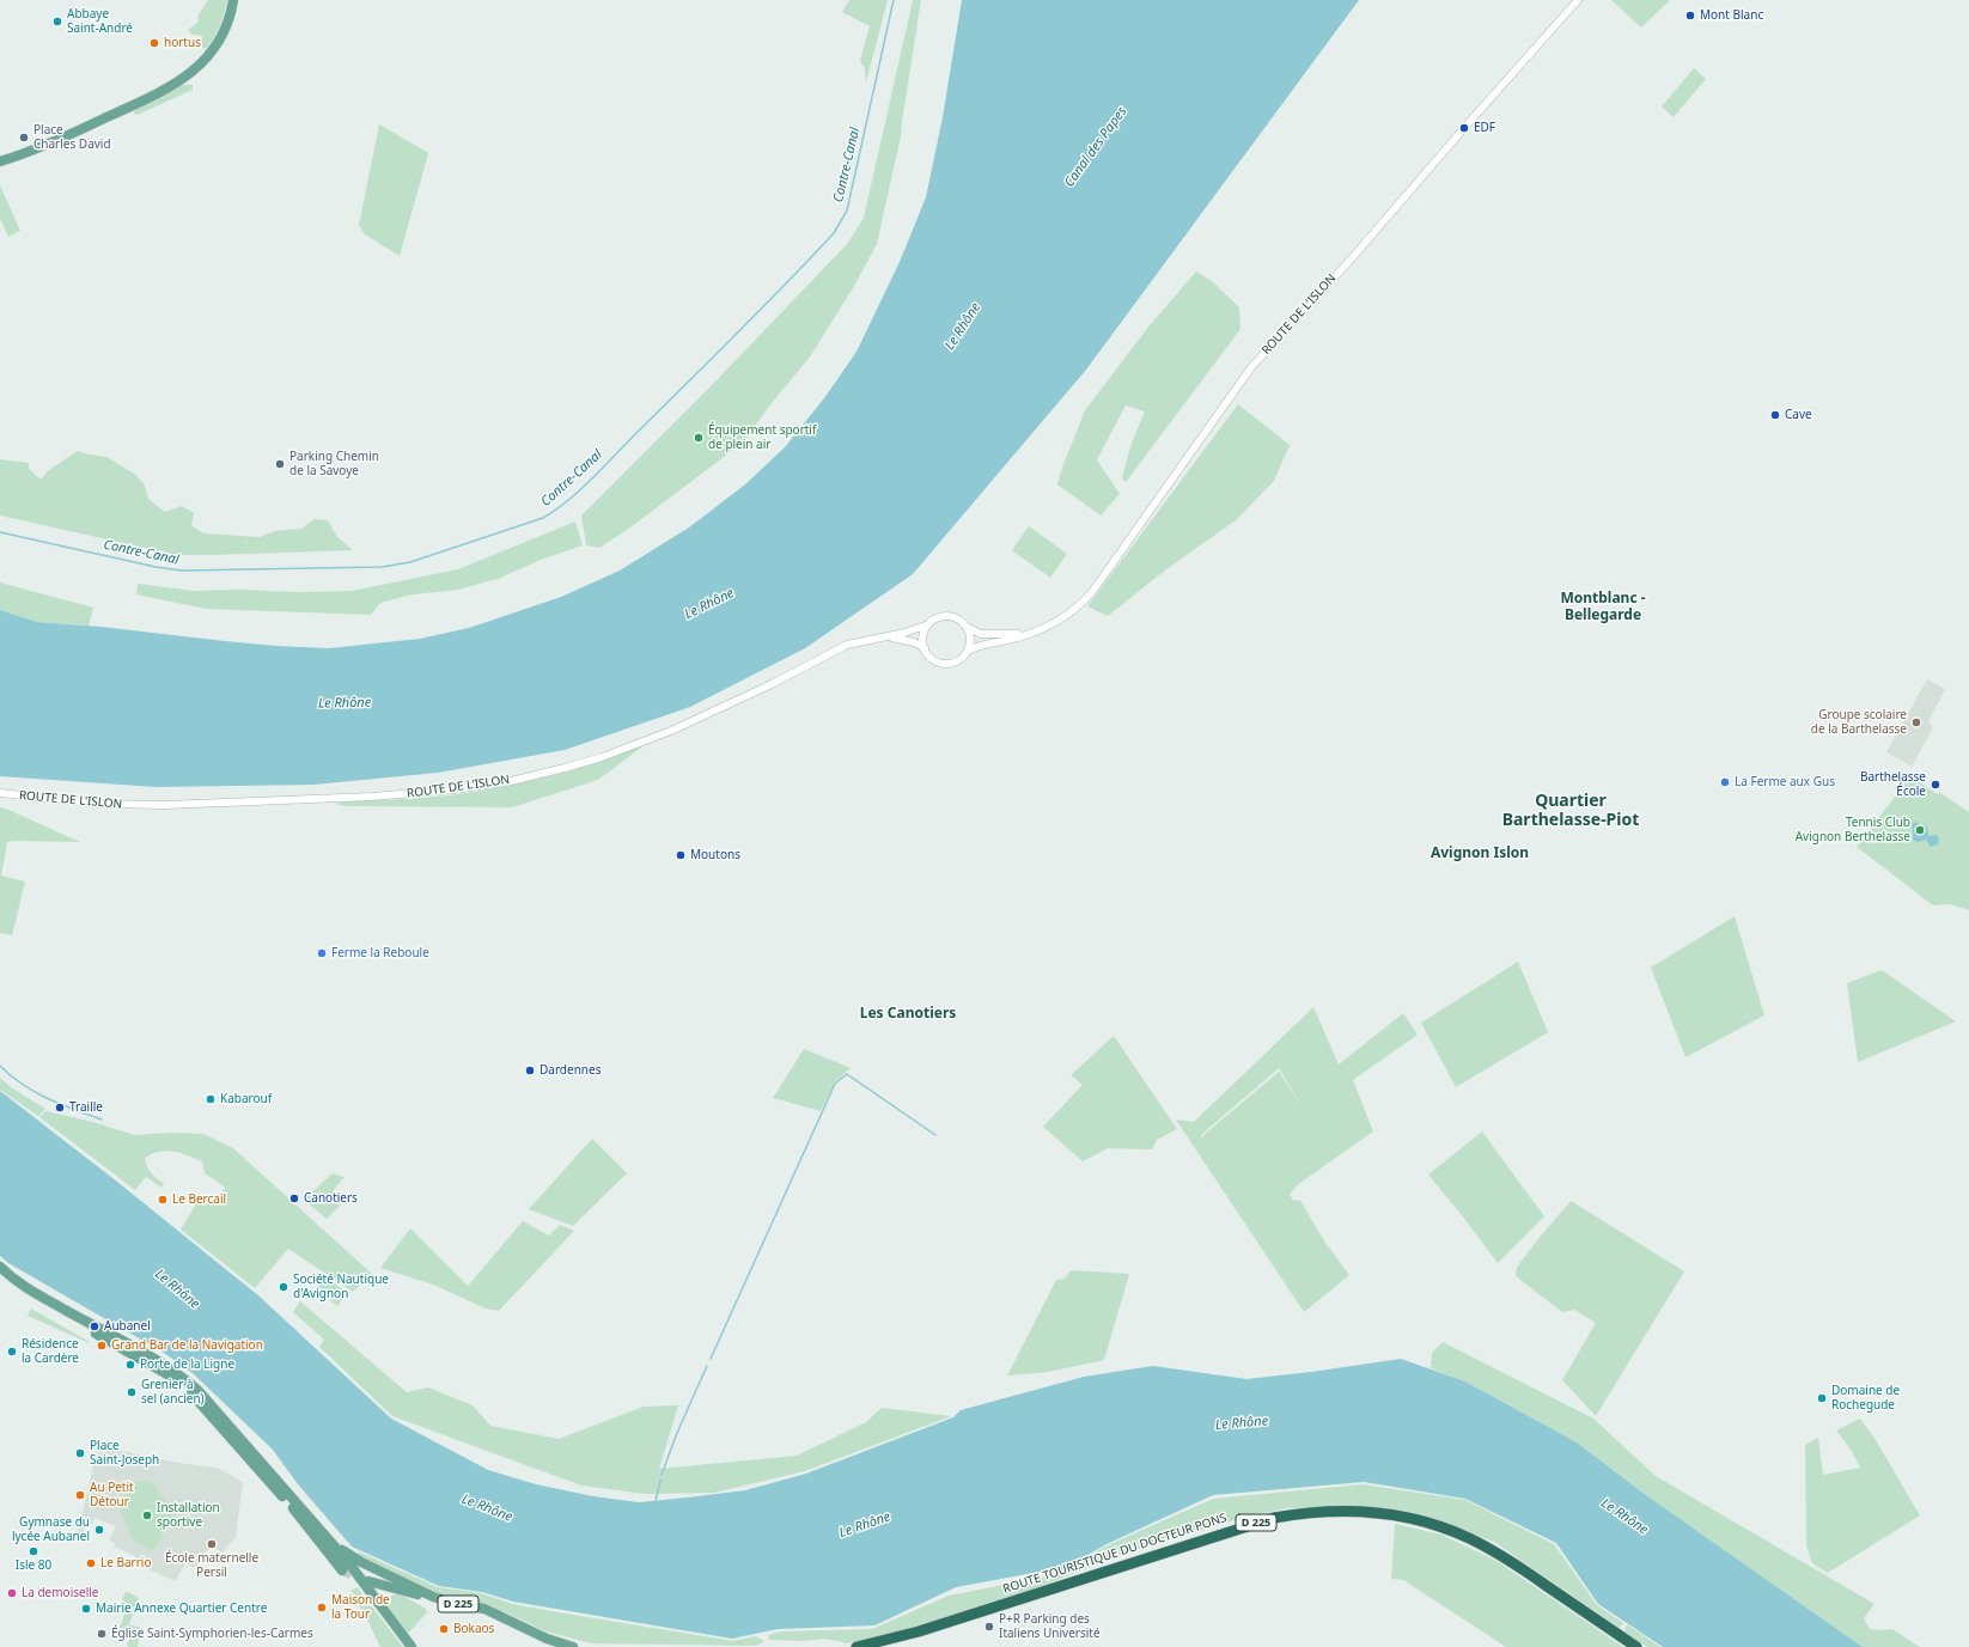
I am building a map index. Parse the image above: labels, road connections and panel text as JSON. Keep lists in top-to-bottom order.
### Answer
{
  "streets": {
    "highway": ["D 225", "ROUTE TOURISTIQUE DU DOCTEUR PONS"],
    "street": ["ROUTE DE L'ISLON"]
  },
  "districts": [
    "Montblanc - Bellegarde",
    "Quartier Barthelasse-Piot",
    "Avignon Islon",
    "Les Canotiers"
  ],
  "water": ["Canal des Papes", "Contre-Canal", "Le Rhône"],
  "places": [
    "Mont Blanc",
    "Abbaye Saint-André",
    "hortus",
    "EDF",
    "Place Charles David",
    "Cave",
    "Équipement sportif de plein air",
    "Parking Chemin de la Savoye",
    "Groupe scolaire de la Barthelasse",
    "La Ferme aux Gus",
    "Barthelasse École",
    "Tennis Club Avignon Berthelasse",
    "Moutons",
    "Ferme la Reboule",
    "Dardennes",
    "Kabarouf",
    "Traille",
    "Canotiers",
    "Le Bercail",
    "Société Nautique d'Avignon",
    "Aubanel",
    "Grand Bar de la Navigation",
    "Résidence la Cardère",
    "Porte de la Ligne",
    "Grenier à sel (ancien)",
    "Domaine de Rochegude",
    "Place Saint-Joseph",
    "Au Petit Détour",
    "Installation sportive",
    "Gymnase du lycée Aubanel",
    "École maternelle Persil",
    "Isle 80",
    "Le Barrio",
    "La demoiselle",
    "Maison de la Tour",
    "Mairie Annexe Quartier Centre",
    "P+R Parking des Italiens Université",
    "Bokaos",
    "Église Saint-Symphorien-les-Carmes"
  ]
}
